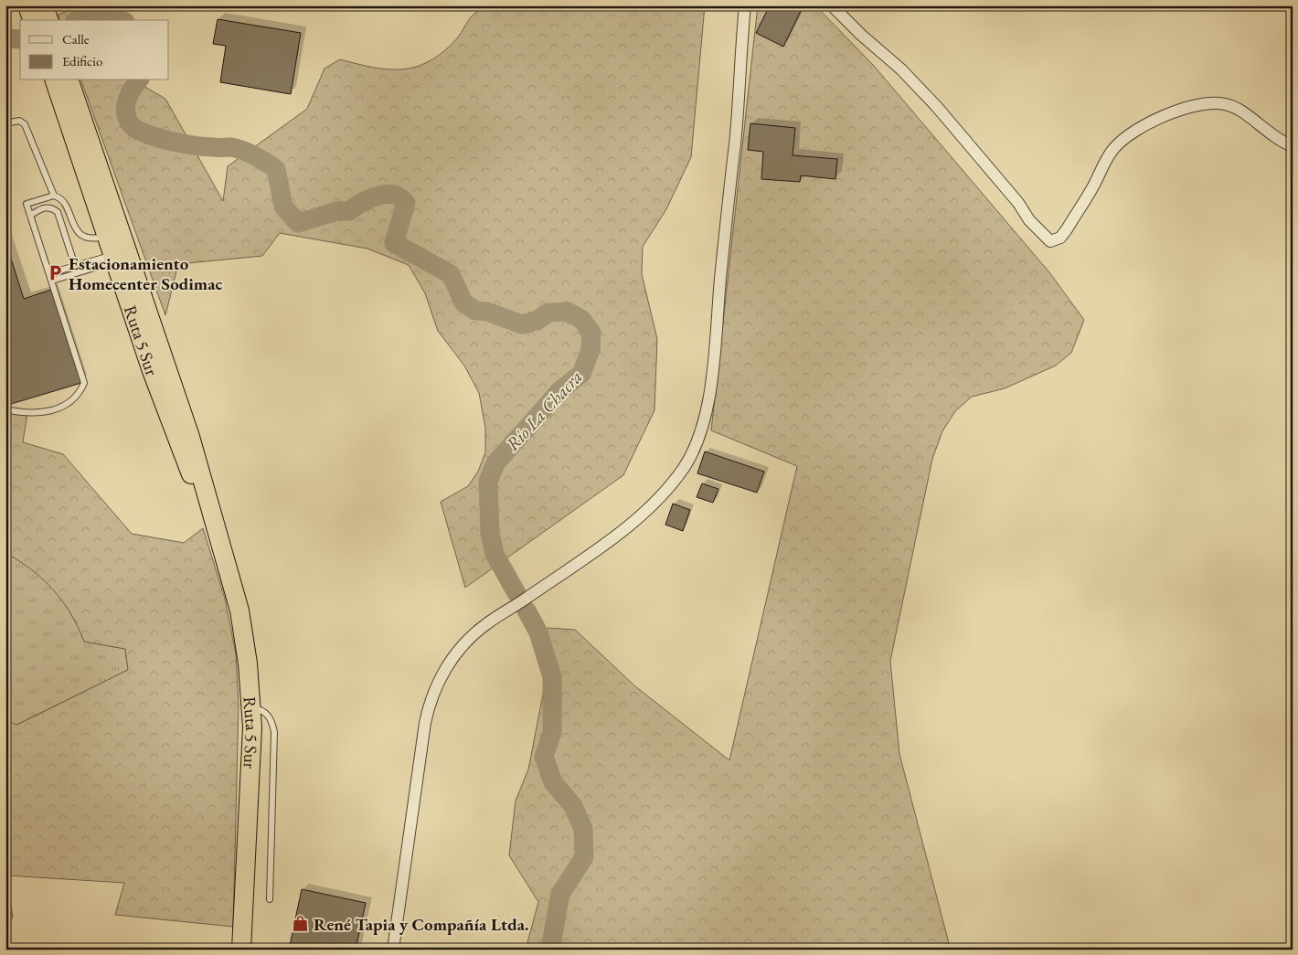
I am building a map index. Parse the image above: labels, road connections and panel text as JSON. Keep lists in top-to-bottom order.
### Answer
{
  "streets": {
    "highway": ["Ruta 5 Sur"]
  },
  "water": ["Río La Chacra"],
  "places": {
    "parking": ["Estacionamiento Homecenter Sodimac"],
    "shop": ["René Tapia y Compañía Ltda."]
  },
  "legend": ["Calle", "Edificio"]
}
